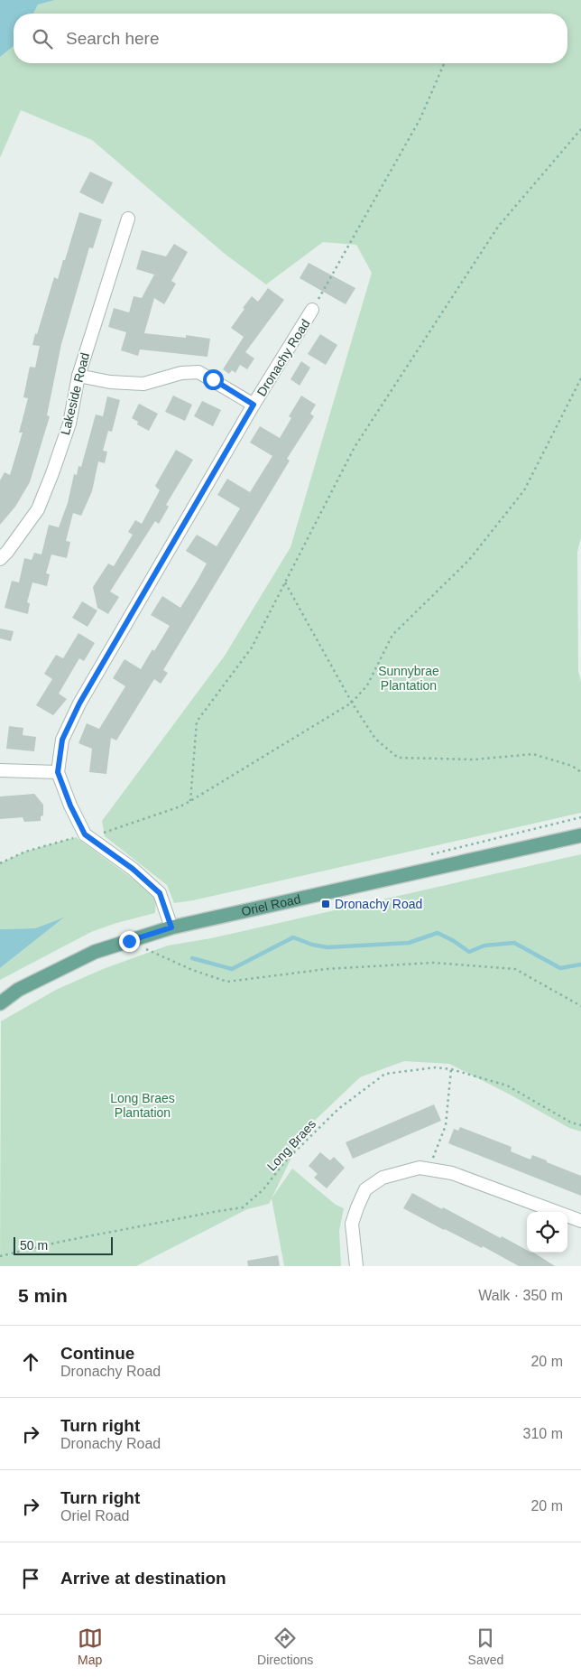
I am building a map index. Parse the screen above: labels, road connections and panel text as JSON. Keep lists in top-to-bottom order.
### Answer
{
  "streets": {
    "main road": ["Oriel Road"],
    "street": ["Dronachy Road", "Lakeside Road"],
    "path": ["Long Braes"]
  },
  "crossings": [
    ["Dronachy Road", "Lakeside Road"],
    ["Dronachy Road", "Oriel Road"]
  ],
  "parks": ["Sunnybrae Plantation", "Long Braes Plantation"],
  "places": {
    "transit": ["Dronachy Road"]
  },
  "scale_bar": "50 m",
  "page": {
    "search": "Search here",
    "scale": "50 m",
    "heading": ["5 min", "Walk · 350 m"],
    "list": [
      ["Continue", "Dronachy Road", "20 m"],
      ["Turn right", "Dronachy Road", "310 m"],
      ["Turn right", "Oriel Road", "20 m"],
      "Arrive at destination"
    ],
    "nav": ["Map", "Directions", "Saved"]
  }
}
